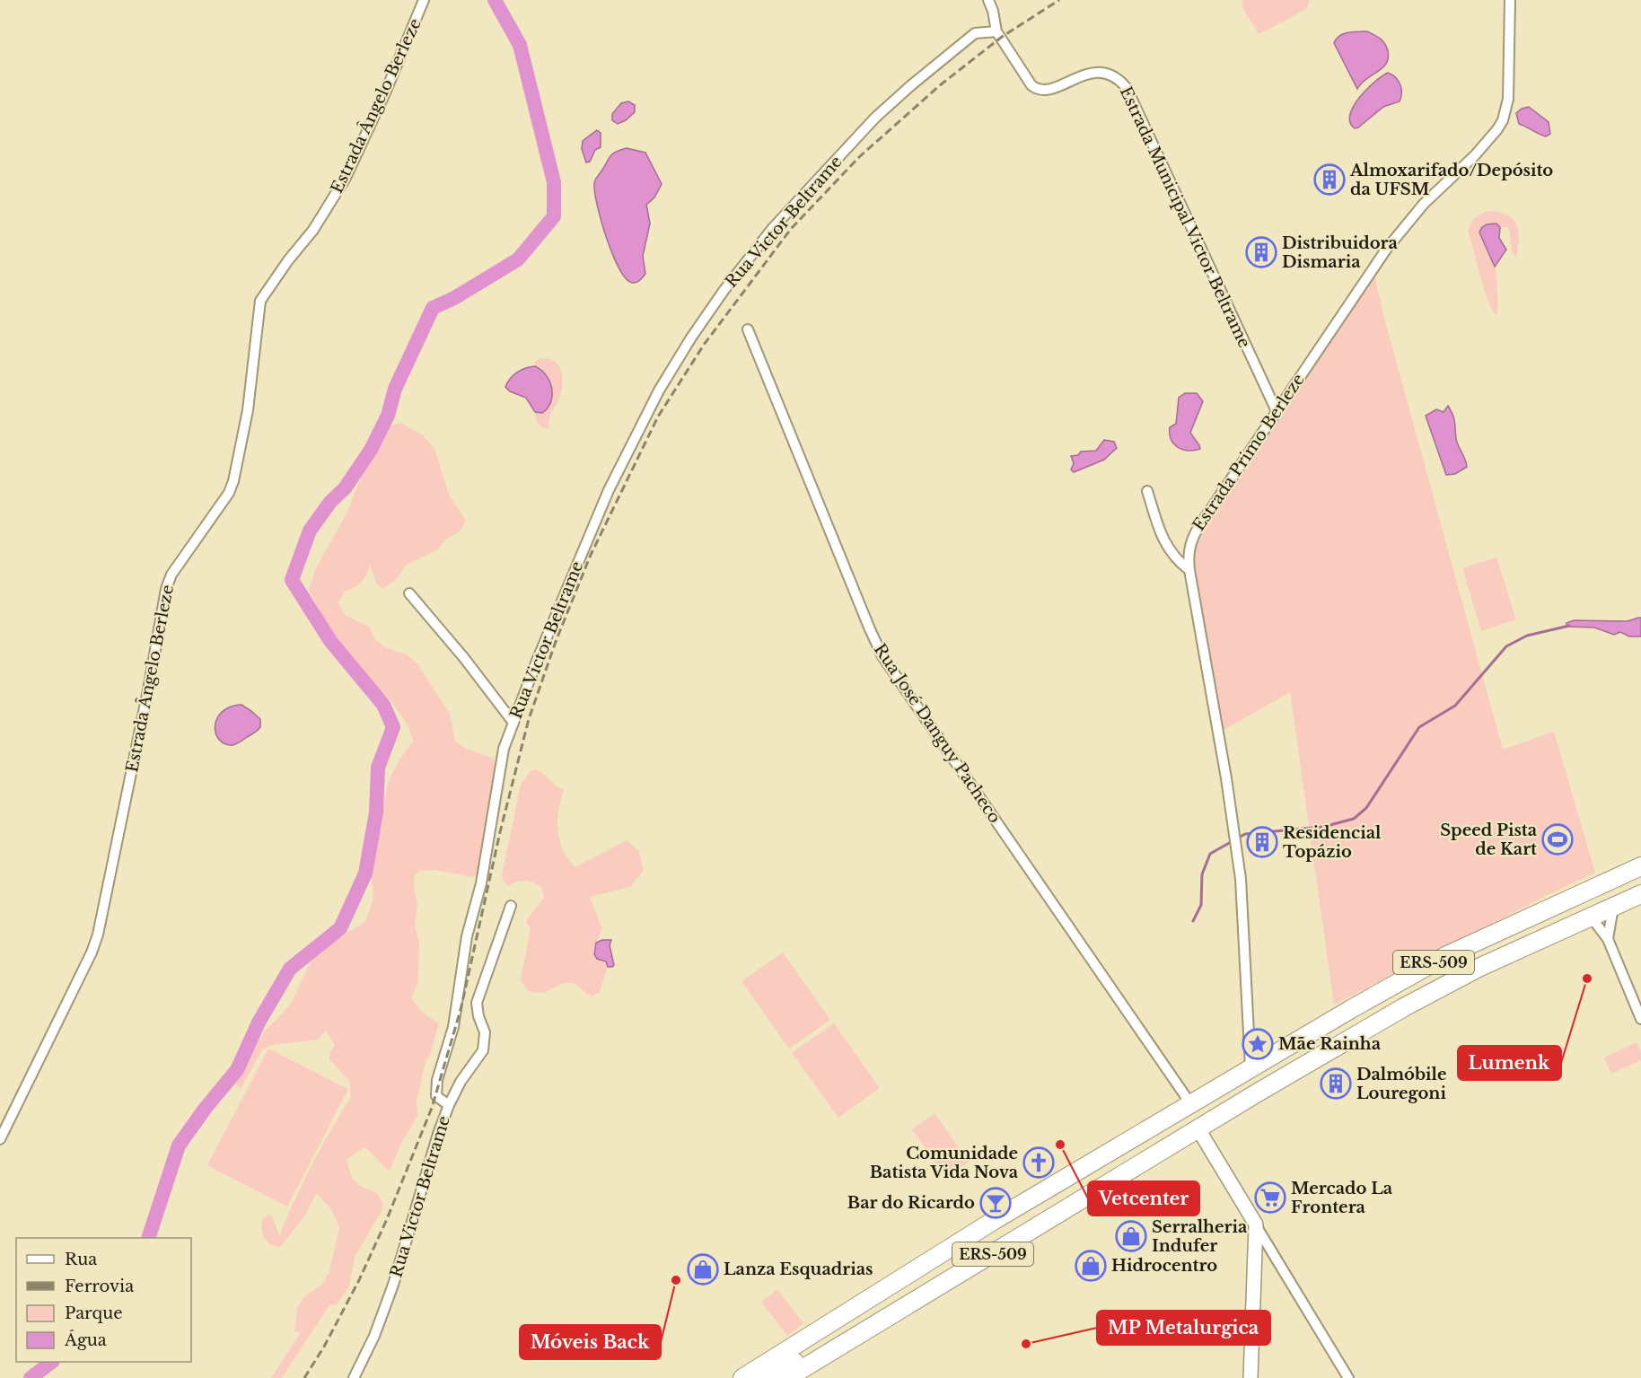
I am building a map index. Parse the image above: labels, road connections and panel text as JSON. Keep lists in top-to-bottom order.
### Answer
{
  "streets": {
    "highway": ["ERS-509"],
    "street": [
      "Estrada Ângelo Berleze",
      "Estrada Municipal Victor Beltrame",
      "Rua Victor Beltrame",
      "Estrada Primo Berleze",
      "Rua José Danguy Pacheco"
    ]
  },
  "crossings": [
    ["Estrada Municipal Victor Beltrame", "Rua Victor Beltrame"],
    ["Estrada Municipal Victor Beltrame", "Estrada Primo Berleze"],
    ["Estrada Primo Berleze", "ERS-509"],
    ["Rua José Danguy Pacheco", "ERS-509"]
  ],
  "places": {
    "building": [
      "Almoxarifado/Depósito da UFSM",
      "Distribuidora Dismaria",
      "Residencial Topázio",
      "Dalmóbile Louregoni"
    ],
    "sports": ["Speed Pista de Kart"],
    "other": [
      "Lumenk",
      "Vetcenter",
      "Móveis Back",
      "MP Metalurgica"
    ],
    "place": ["Mãe Rainha"],
    "church": ["Comunidade Batista Vida Nova"],
    "supermarket": ["Mercado La Frontera"],
    "bar": ["Bar do Ricardo"],
    "shop": ["Serralheria Indufer", "Hidrocentro", "Lanza Esquadrias"]
  },
  "legend": [
    "Rua",
    "Ferrovia",
    "Parque",
    "Água"
  ]
}
